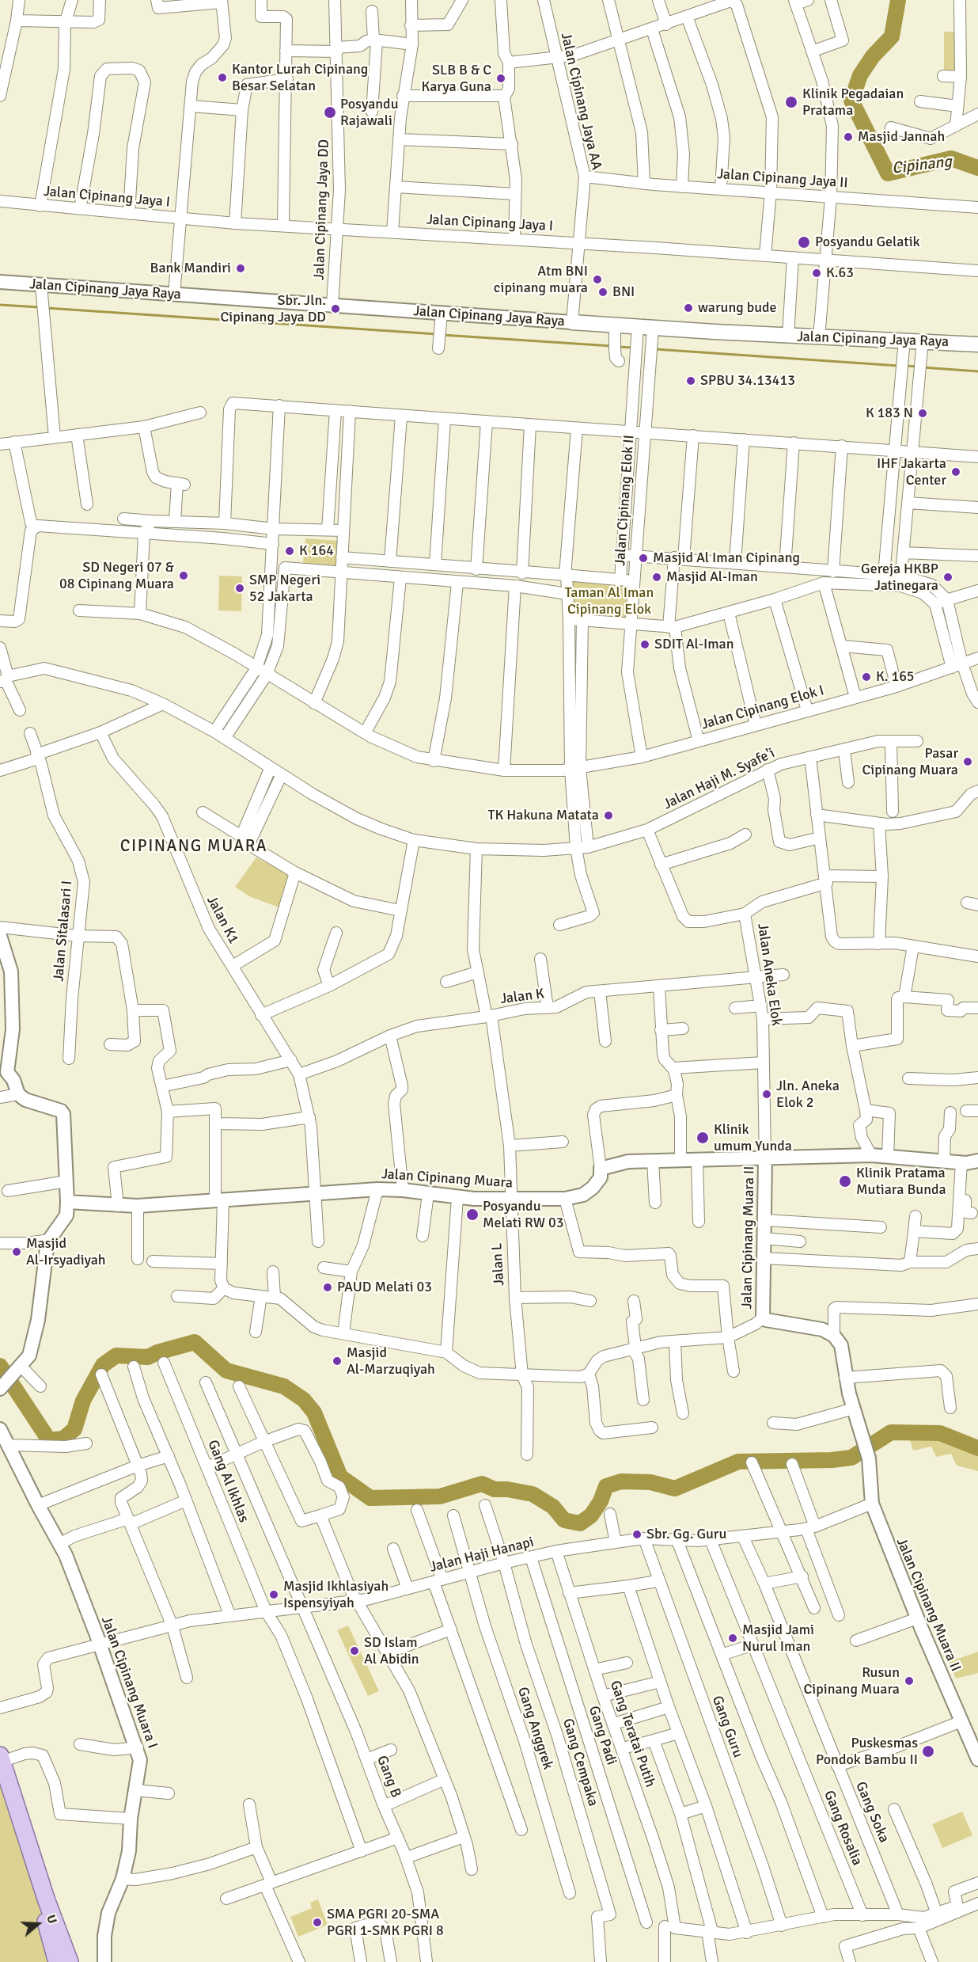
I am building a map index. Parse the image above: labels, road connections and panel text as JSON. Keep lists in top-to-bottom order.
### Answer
{
  "streets": {
    "main road": ["Jalan Cipinang Jaya Raya"],
    "street": [
      "Jalan Cipinang Jaya AA",
      "Jalan Cipinang Jaya II",
      "Jalan Cipinang Jaya I",
      "Jalan Cipinang Jaya DD",
      "Jalan Cipinang Elok II",
      "Jalan Cipinang Elok I",
      "Jalan Haji M. Syafe'i",
      "Jalan K1",
      "Jalan Sitalasari I",
      "Jalan Aneka Elok",
      "Jalan K",
      "Jalan Cipinang Muara",
      "Jalan Cipinang Muara II",
      "Jalan L",
      "Gang Al Ikhlas",
      "Jalan Haji Hanapi",
      "Jalan Cipinang Muara I",
      "Gang Guru",
      "Gang Anggrek",
      "Gang Teratai Putih",
      "Gang Padi",
      "Gang Cempaka",
      "Gang B",
      "Gang Soka",
      "Gang Rosalia"
    ]
  },
  "crossings": [
    ["Jalan Cipinang Jaya AA", "Jalan Cipinang Jaya II"],
    ["Jalan Cipinang Jaya AA", "Jalan Cipinang Jaya I"],
    ["Jalan Cipinang Jaya AA", "Jalan Cipinang Jaya Raya"],
    ["Jalan Cipinang Jaya I", "Jalan Cipinang Jaya DD"],
    ["Jalan Cipinang Jaya DD", "Jalan Cipinang Jaya Raya"],
    ["Jalan Cipinang Jaya Raya", "Jalan Cipinang Elok II"],
    ["Jalan Cipinang Elok II", "Jalan Cipinang Elok I"],
    ["Jalan Haji M. Syafe'i", "Jalan Aneka Elok"],
    ["Jalan K1", "Jalan K"],
    ["Jalan K1", "Jalan Cipinang Muara"],
    ["Jalan Aneka Elok", "Jalan K"],
    ["Jalan Aneka Elok", "Jalan Cipinang Muara II"],
    ["Jalan K", "Jalan L"],
    ["Jalan Cipinang Muara", "Jalan L"],
    ["Jalan Cipinang Muara II", "Jalan Haji Hanapi"],
    ["Gang Al Ikhlas", "Jalan Haji Hanapi"],
    ["Jalan Haji Hanapi", "Jalan Cipinang Muara I"],
    ["Jalan Haji Hanapi", "Gang Guru"],
    ["Jalan Haji Hanapi", "Gang Anggrek"],
    ["Jalan Haji Hanapi", "Gang Teratai Putih"],
    ["Jalan Haji Hanapi", "Gang Padi"],
    ["Jalan Haji Hanapi", "Gang Cempaka"],
    ["Jalan Haji Hanapi", "Gang B"],
    ["Jalan Haji Hanapi", "Gang Soka"],
    ["Jalan Haji Hanapi", "Gang Rosalia"]
  ],
  "districts": ["CIPINANG MUARA"],
  "water": ["Cipinang"],
  "parks": ["Taman Al Iman Cipinang Elok"],
  "places": [
    "Kantor Lurah Cipinang Besar Selatan",
    "SLB B & C Karya Guna",
    "Klinik Pegadaian Pratama",
    "Posyandu Rajawali",
    "Masjid Jannah",
    "Posyandu Gelatik",
    "Bank Mandiri",
    "K.63",
    "Atm BNI cipinang muara",
    "BNI",
    "warung bude",
    "Sbr. Jln. Cipinang Jaya DD",
    "SPBU 34.13413",
    "K 183 N",
    "IHF Jakarta Center",
    "K 164",
    "Masjid Al Iman Cipinang",
    "SD Negeri 07 & 08 Cipinang Muara",
    "Masjid Al-Iman",
    "Gereja HKBP Jatinegara",
    "SMP Negeri 52 Jakarta",
    "SDIT Al-Iman",
    "K. 165",
    "Pasar Cipinang Muara",
    "TK Hakuna Matata",
    "Jln. Aneka Elok 2",
    "Klinik umum Yunda",
    "Klinik Pratama Mutiara Bunda",
    "Posyandu Melati RW 03",
    "Masjid Al-Irsyadiyah",
    "PAUD Melati 03",
    "Masjid Al-Marzuqiyah",
    "Sbr. Gg. Guru",
    "Masjid Ikhlasiyah Ispensyiyah",
    "Masjid Jami Nurul Iman",
    "SD Islam Al Abidin",
    "Rusun Cipinang Muara",
    "Puskesmas Pondok Bambu II",
    "SMA PGRI 20-SMA PGRI 1-SMK PGRI 8"
  ],
  "north": "right"
}
